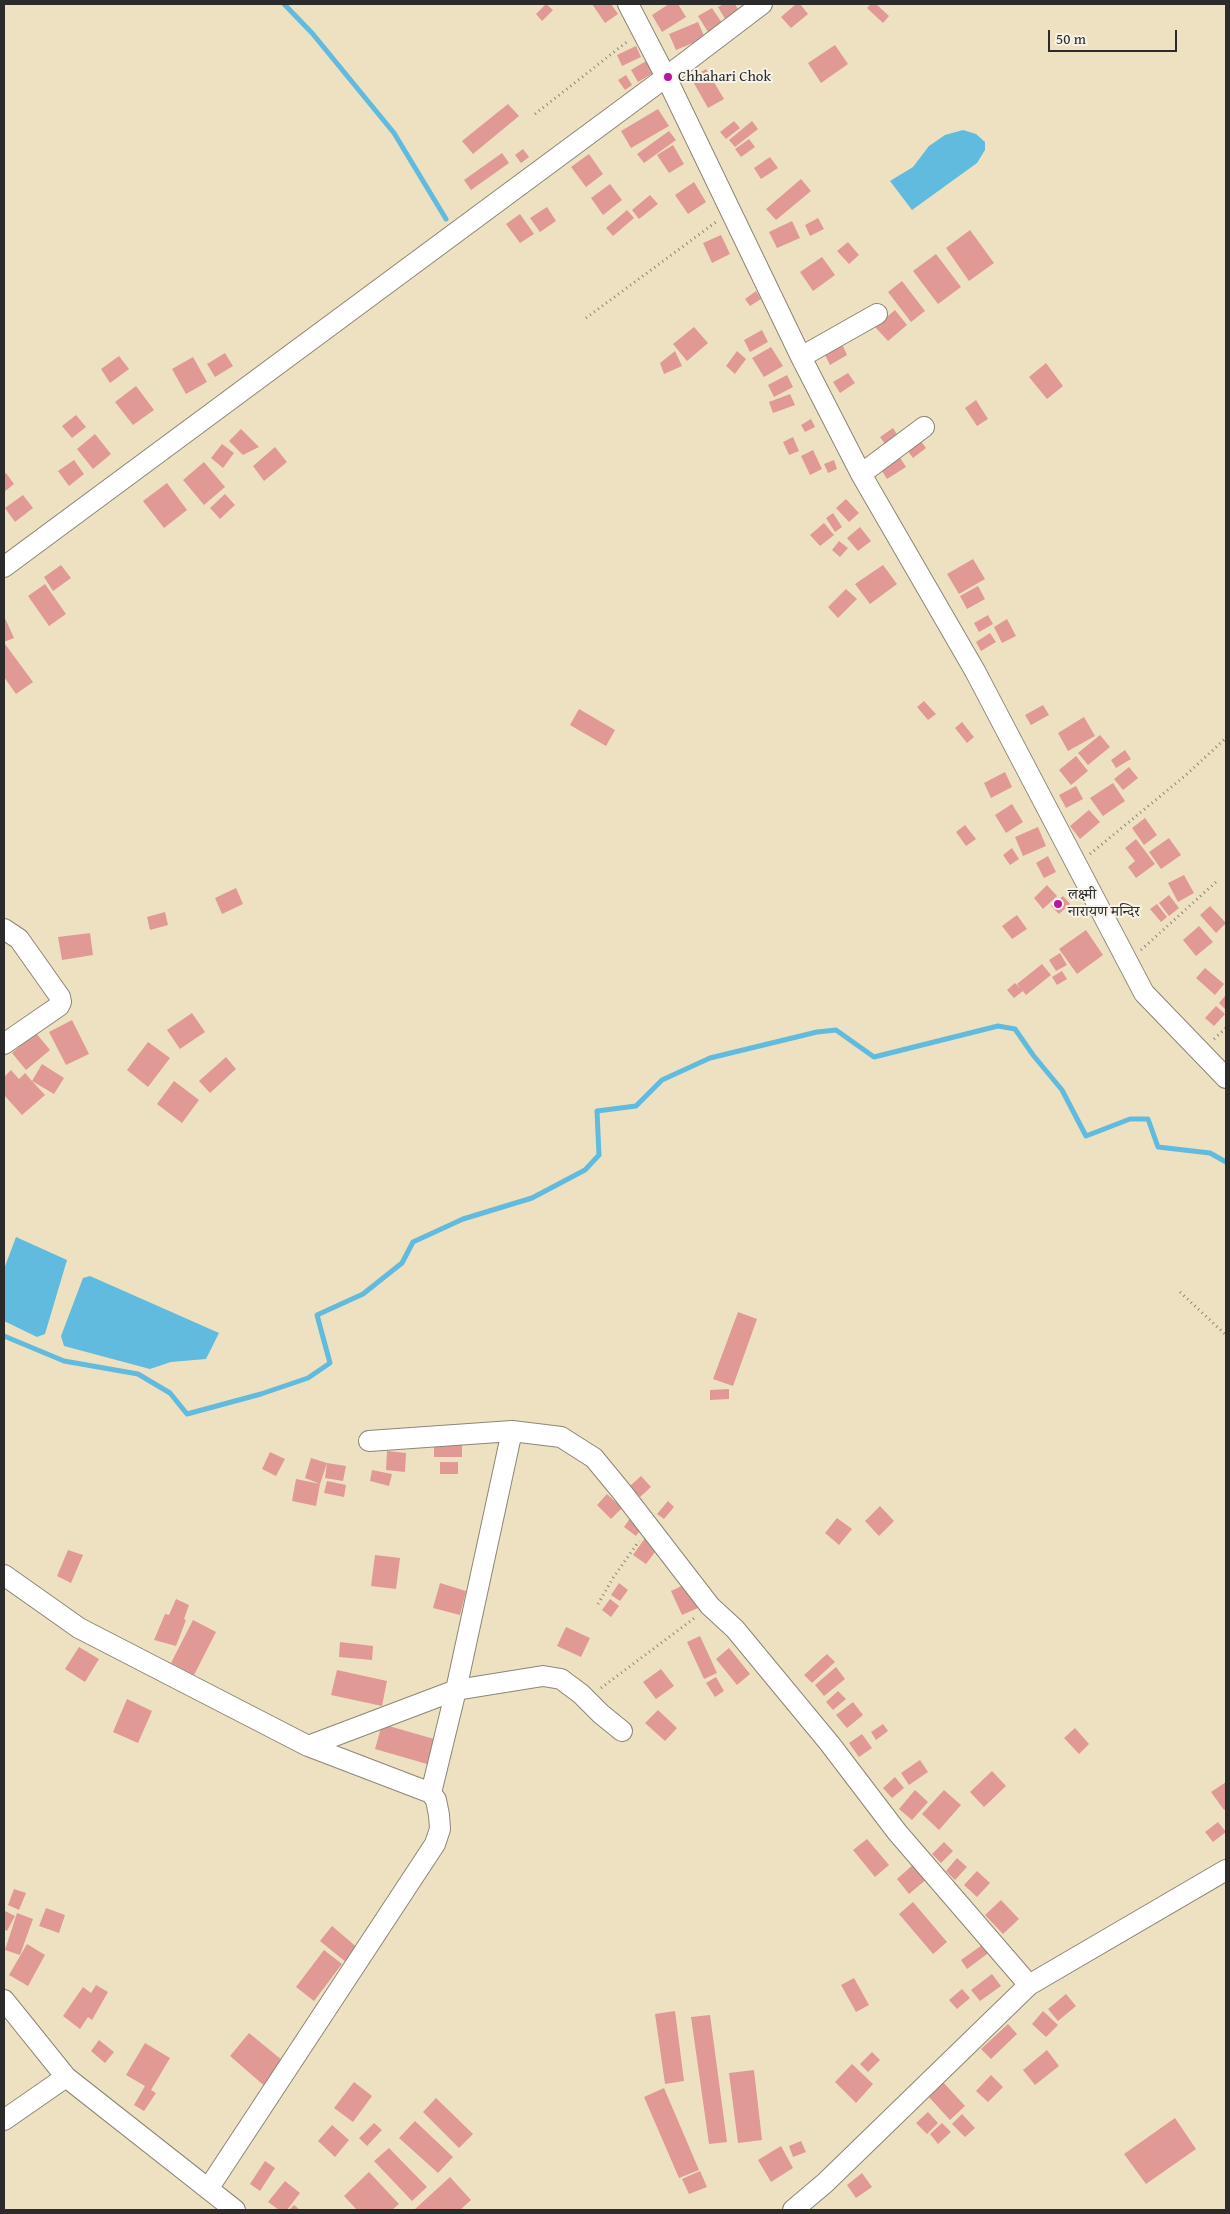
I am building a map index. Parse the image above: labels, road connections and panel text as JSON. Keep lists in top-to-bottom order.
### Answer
{
  "places": ["Chhahari Chok", "लक्ष्मी नारायण मन्दिर"],
  "scale_bar": "50 m"
}
